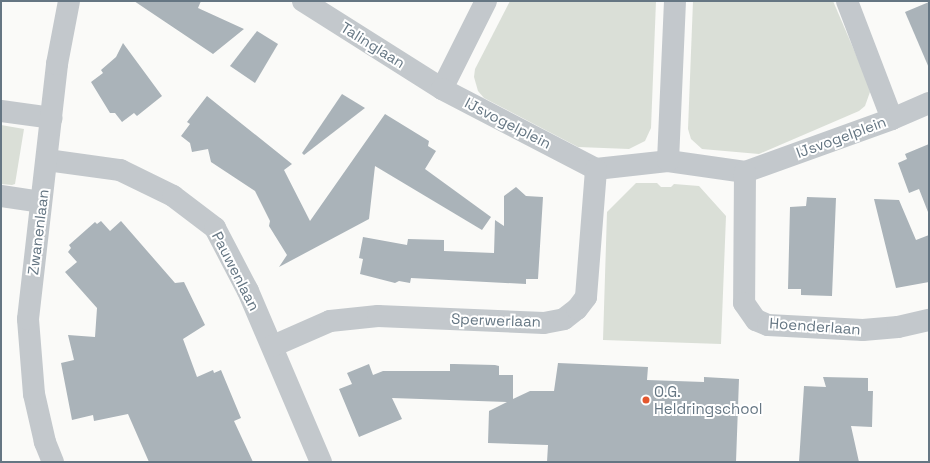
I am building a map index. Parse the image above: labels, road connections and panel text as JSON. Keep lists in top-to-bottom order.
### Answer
{
  "streets": {
    "street": [
      "Talinglaan",
      "IJsvogelplein",
      "Zwanenlaan",
      "Pauwenlaan",
      "Sperwerlaan",
      "Hoenderlaan"
    ]
  },
  "crossings": [
    ["Talinglaan", "IJsvogelplein"],
    ["IJsvogelplein", "Sperwerlaan"],
    ["IJsvogelplein", "Hoenderlaan"],
    ["Zwanenlaan", "Pauwenlaan"],
    ["Pauwenlaan", "Sperwerlaan"]
  ],
  "places": ["O.G. Heldringschool"]
}
